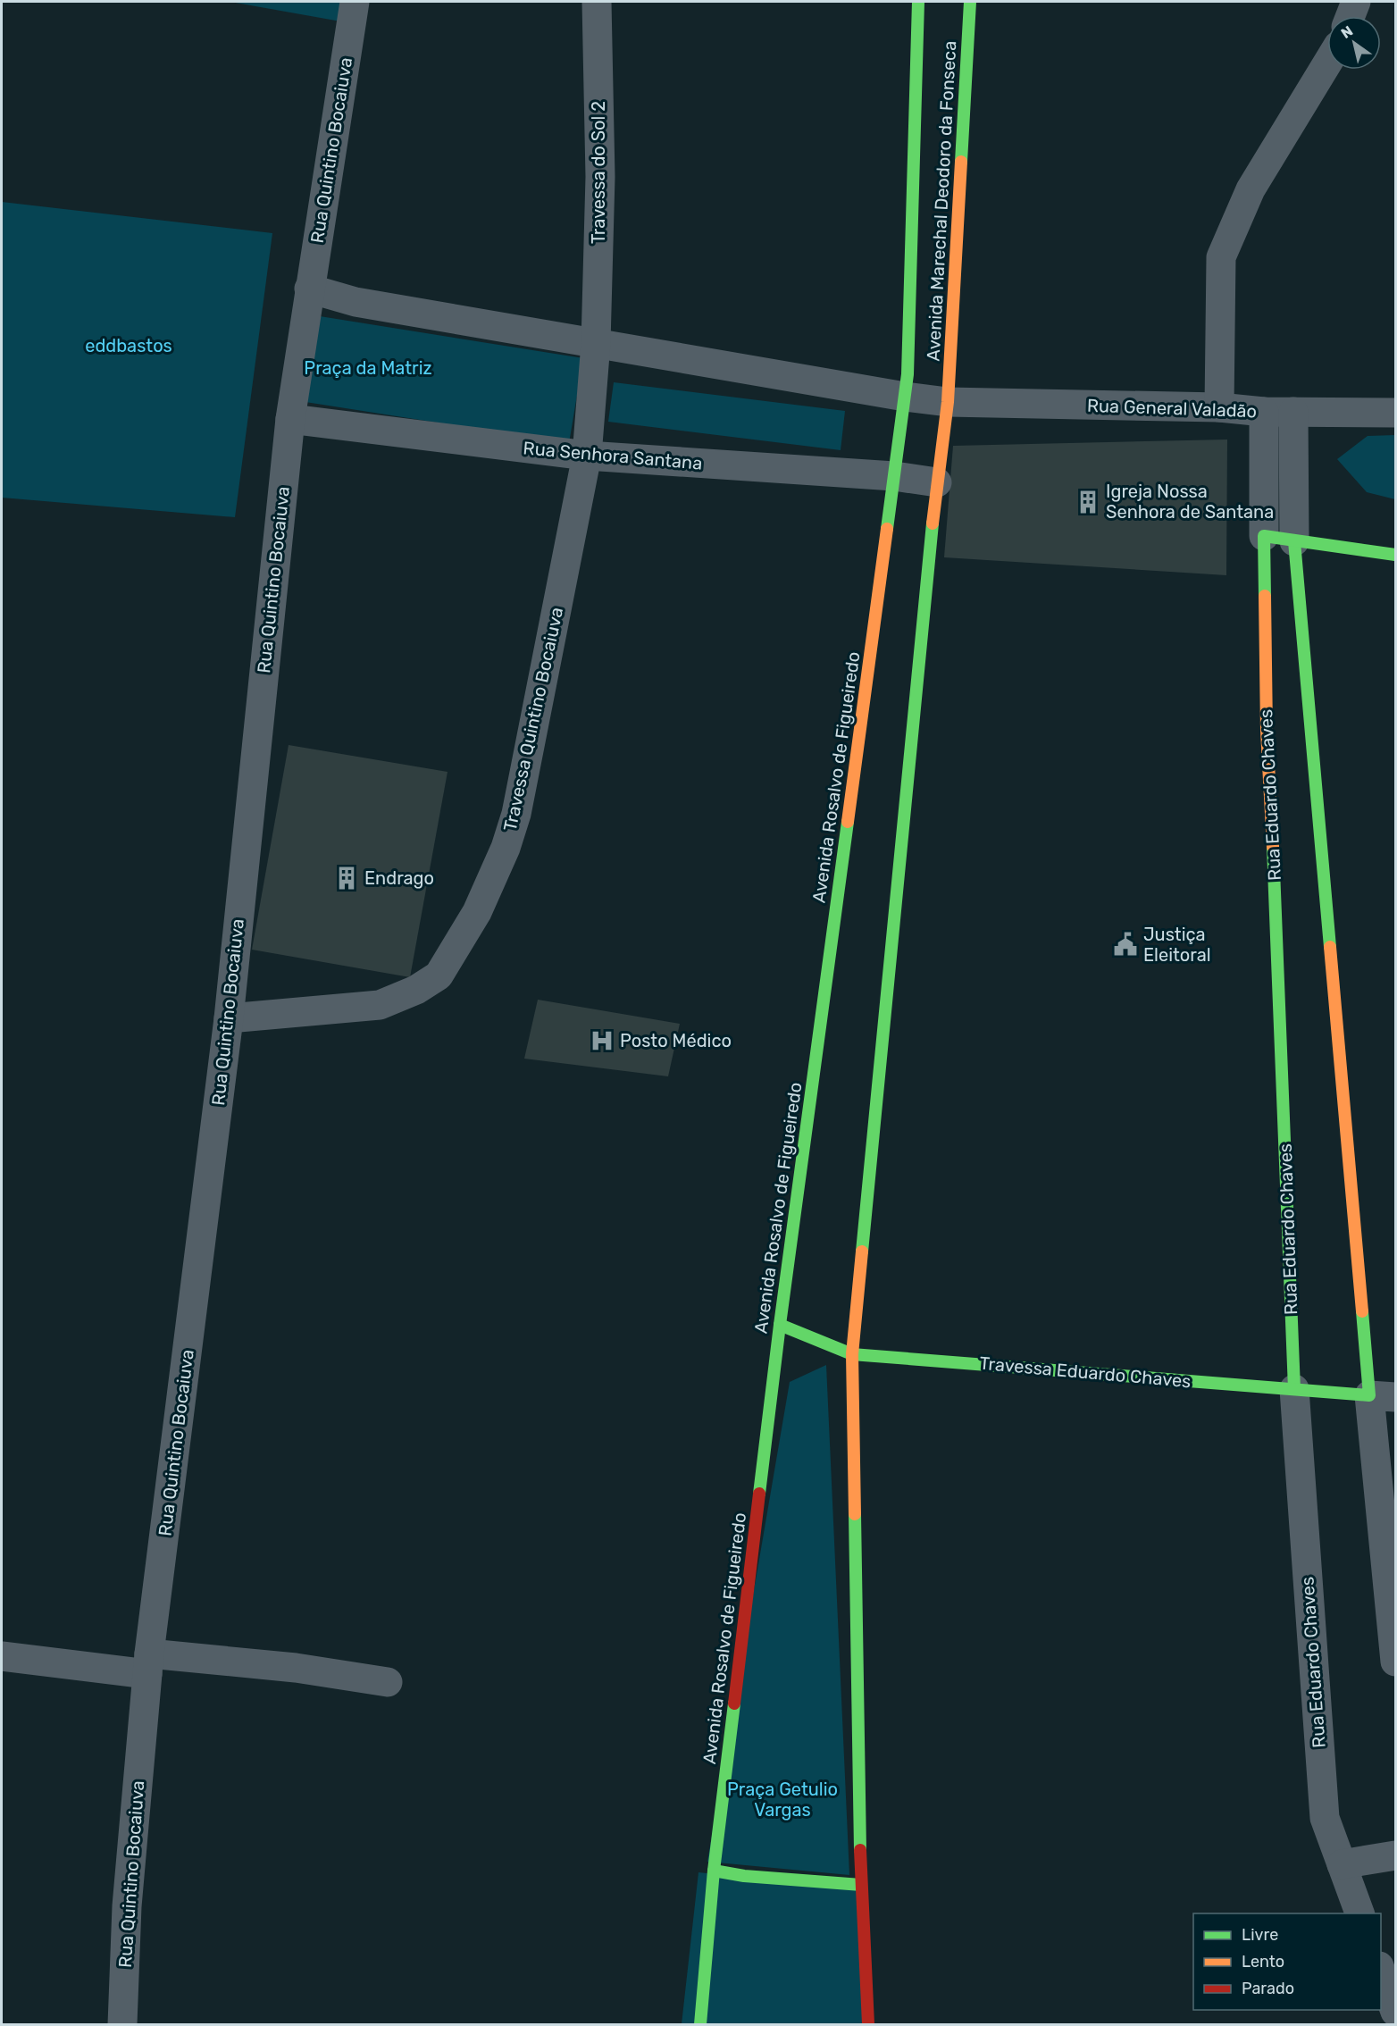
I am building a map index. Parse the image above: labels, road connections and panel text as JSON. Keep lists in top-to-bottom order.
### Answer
{
  "streets": {
    "main road": [
      "Avenida Marechal Deodoro da Fonseca",
      "Avenida Rosalvo de Figueiredo",
      "Rua Eduardo Chaves",
      "Travessa Eduardo Chaves"
    ],
    "street": [
      "Rua Quintino Bocaiuva",
      "Travessa do Sol 2",
      "Rua General Valadão",
      "Rua Senhora Santana",
      "Travessa Quintino Bocaiuva"
    ]
  },
  "crossings": [
    ["Rua Quintino Bocaiuva", "Rua Senhora Santana"],
    ["Rua Quintino Bocaiuva", "Travessa Quintino Bocaiuva"],
    ["Travessa do Sol 2", "Rua Senhora Santana"],
    ["Travessa do Sol 2", "Travessa Quintino Bocaiuva"],
    ["Avenida Marechal Deodoro da Fonseca", "Rua General Valadão"],
    ["Avenida Marechal Deodoro da Fonseca", "Avenida Rosalvo de Figueiredo"],
    ["Rua Senhora Santana", "Travessa Quintino Bocaiuva"],
    ["Rua Senhora Santana", "Avenida Rosalvo de Figueiredo"],
    ["Avenida Rosalvo de Figueiredo", "Travessa Eduardo Chaves"],
    ["Rua Eduardo Chaves", "Travessa Eduardo Chaves"]
  ],
  "parks": ["eddbastos", "Praça da Matriz", "Praça Getulio Vargas"],
  "places": {
    "building": ["Igreja Nossa Senhora de Santana", "Endrago"],
    "public building": ["Justiça Eleitoral"],
    "hospital": ["Posto Médico"]
  },
  "legend": ["Livre", "Lento", "Parado"],
  "north": "top left"
}
